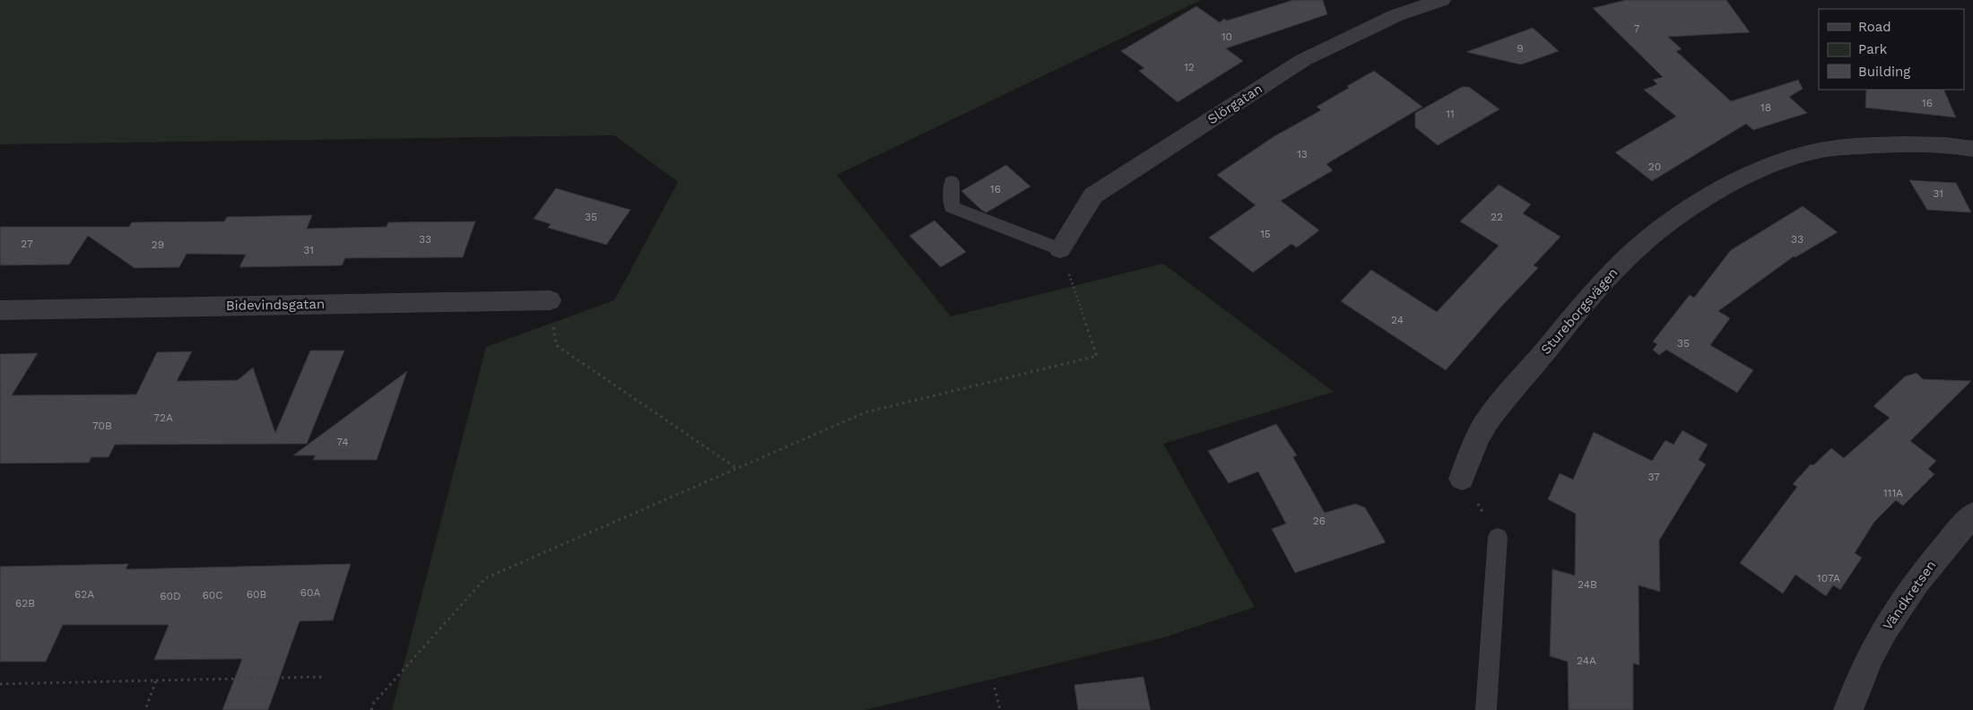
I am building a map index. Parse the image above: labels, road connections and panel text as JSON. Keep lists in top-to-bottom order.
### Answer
{
  "streets": {
    "street": [
      "Slörgatan",
      "Bidevindsgatan",
      "Stureborgsvägen",
      "Vändkretsen"
    ]
  },
  "house_numbers": [
    "7",
    "10",
    "9",
    "12",
    "16",
    "18",
    "11",
    "13",
    "20",
    "16",
    "31",
    "35",
    "22",
    "15",
    "33",
    "33",
    "27",
    "29",
    "31",
    "24",
    "35",
    "72A",
    "70B",
    "74",
    "37",
    "111A",
    "26",
    "107A",
    "24B",
    "60A",
    "62A",
    "60B",
    "60C",
    "60D",
    "62B",
    "24A"
  ],
  "legend": ["Road", "Park", "Building"]
}
